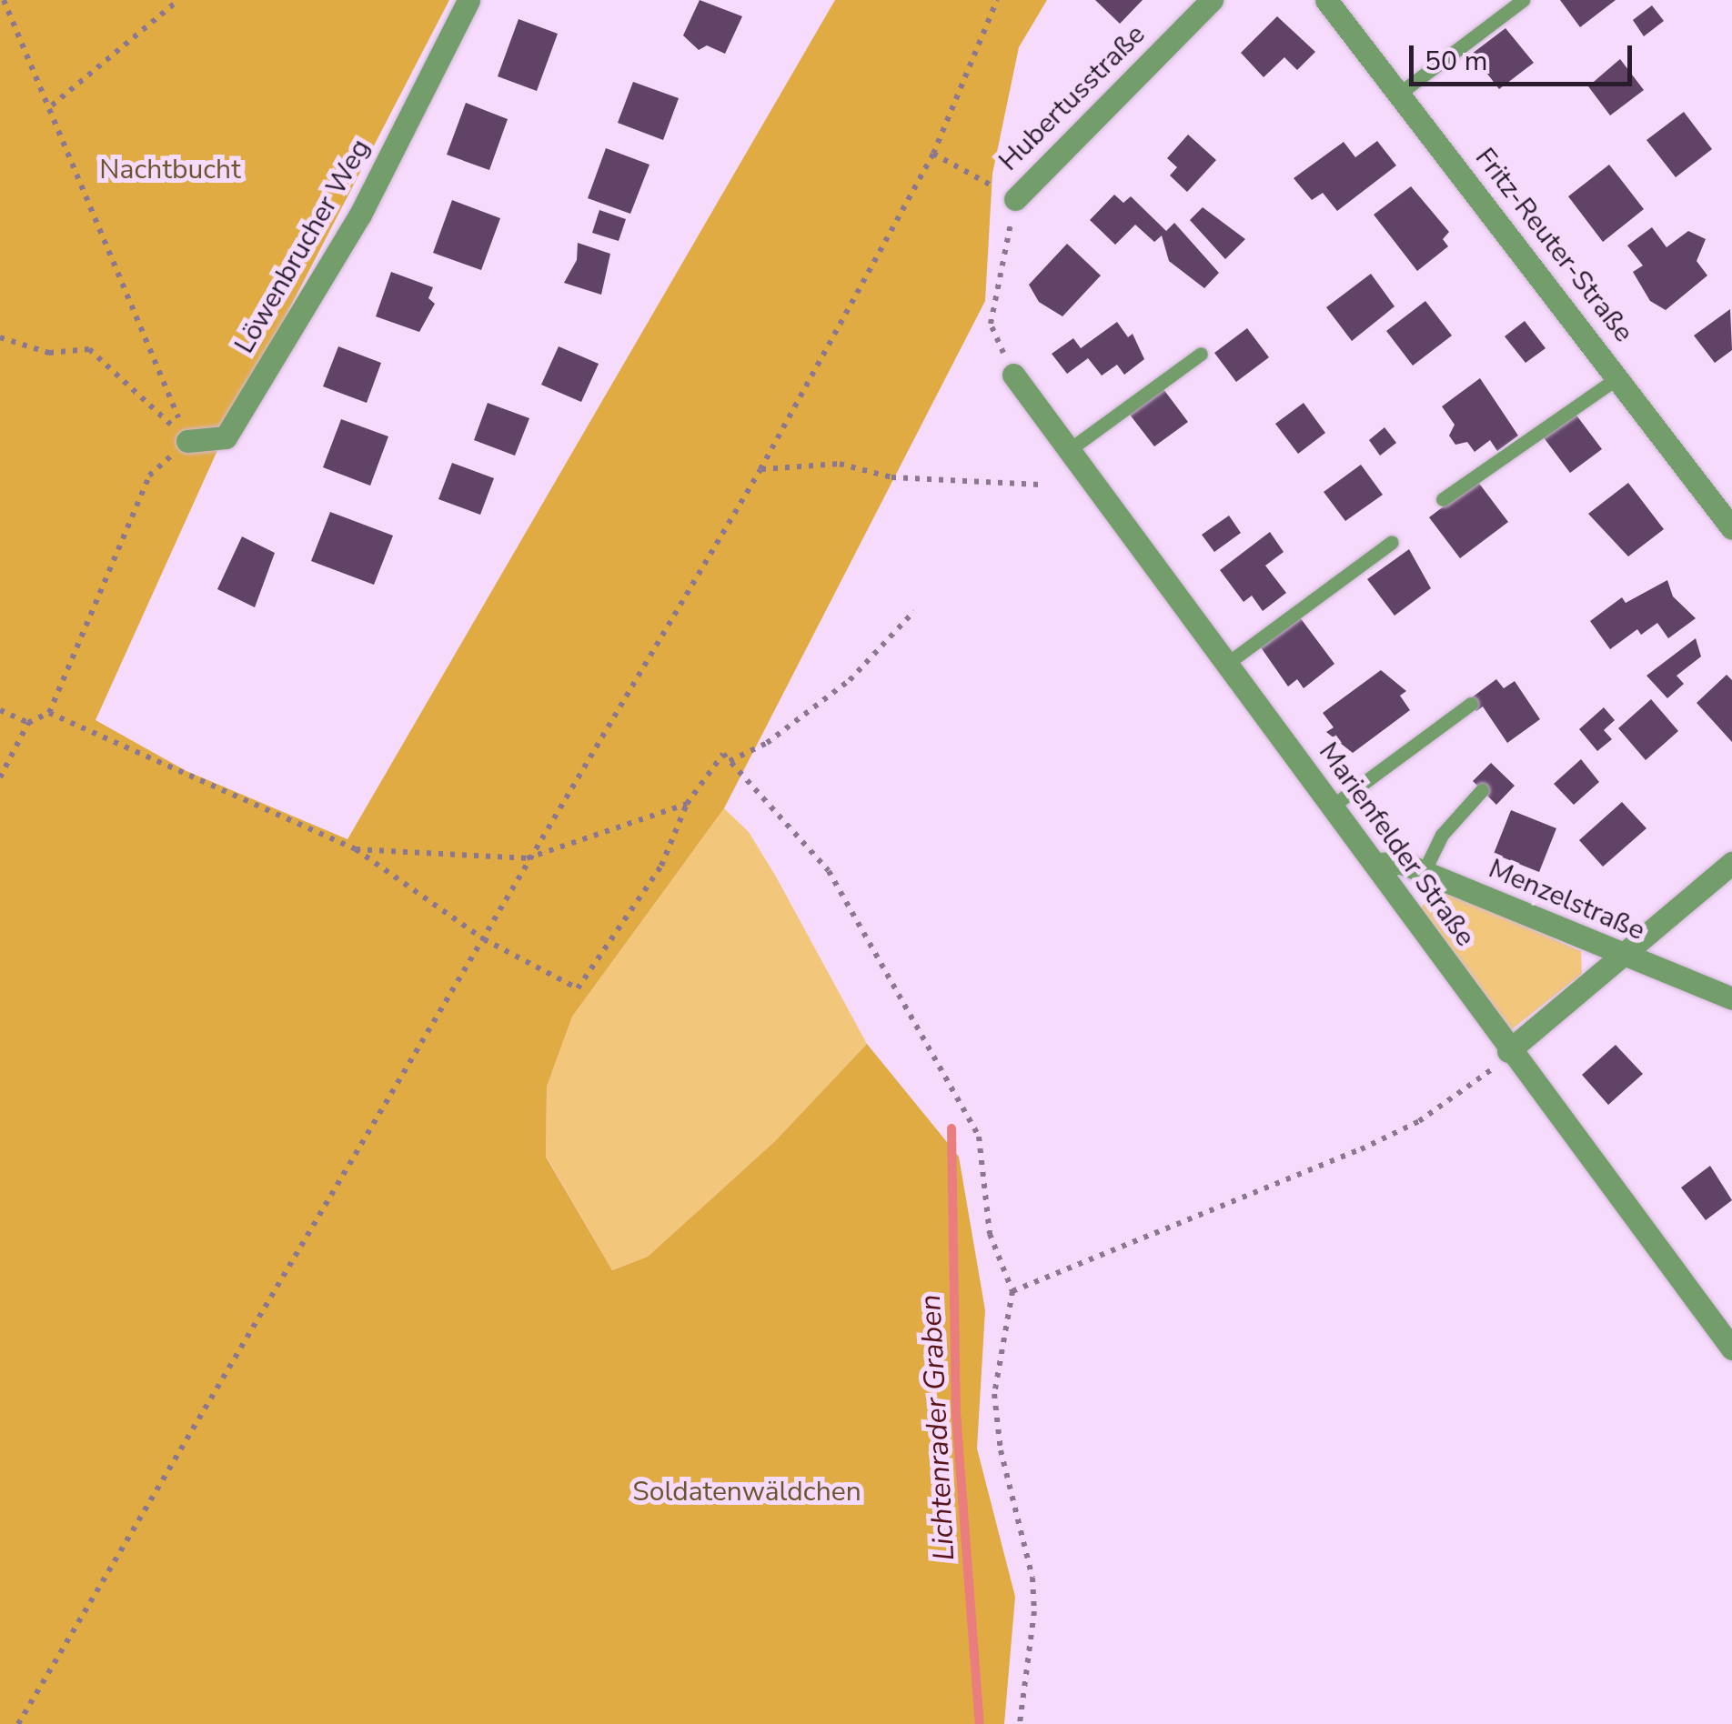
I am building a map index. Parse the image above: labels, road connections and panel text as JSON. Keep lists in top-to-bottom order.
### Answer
{
  "streets": {
    "street": [
      "Hubertusstraße",
      "Fritz-Reuter-Straße",
      "Löwenbrucher Weg",
      "Marienfelder Straße",
      "Menzelstraße"
    ]
  },
  "crossings": [
    ["Marienfelder Straße", "Menzelstraße"]
  ],
  "water": ["Lichtenrader Graben"],
  "parks": ["Nachtbucht", "Soldatenwäldchen"],
  "scale_bar": "50 m"
}
